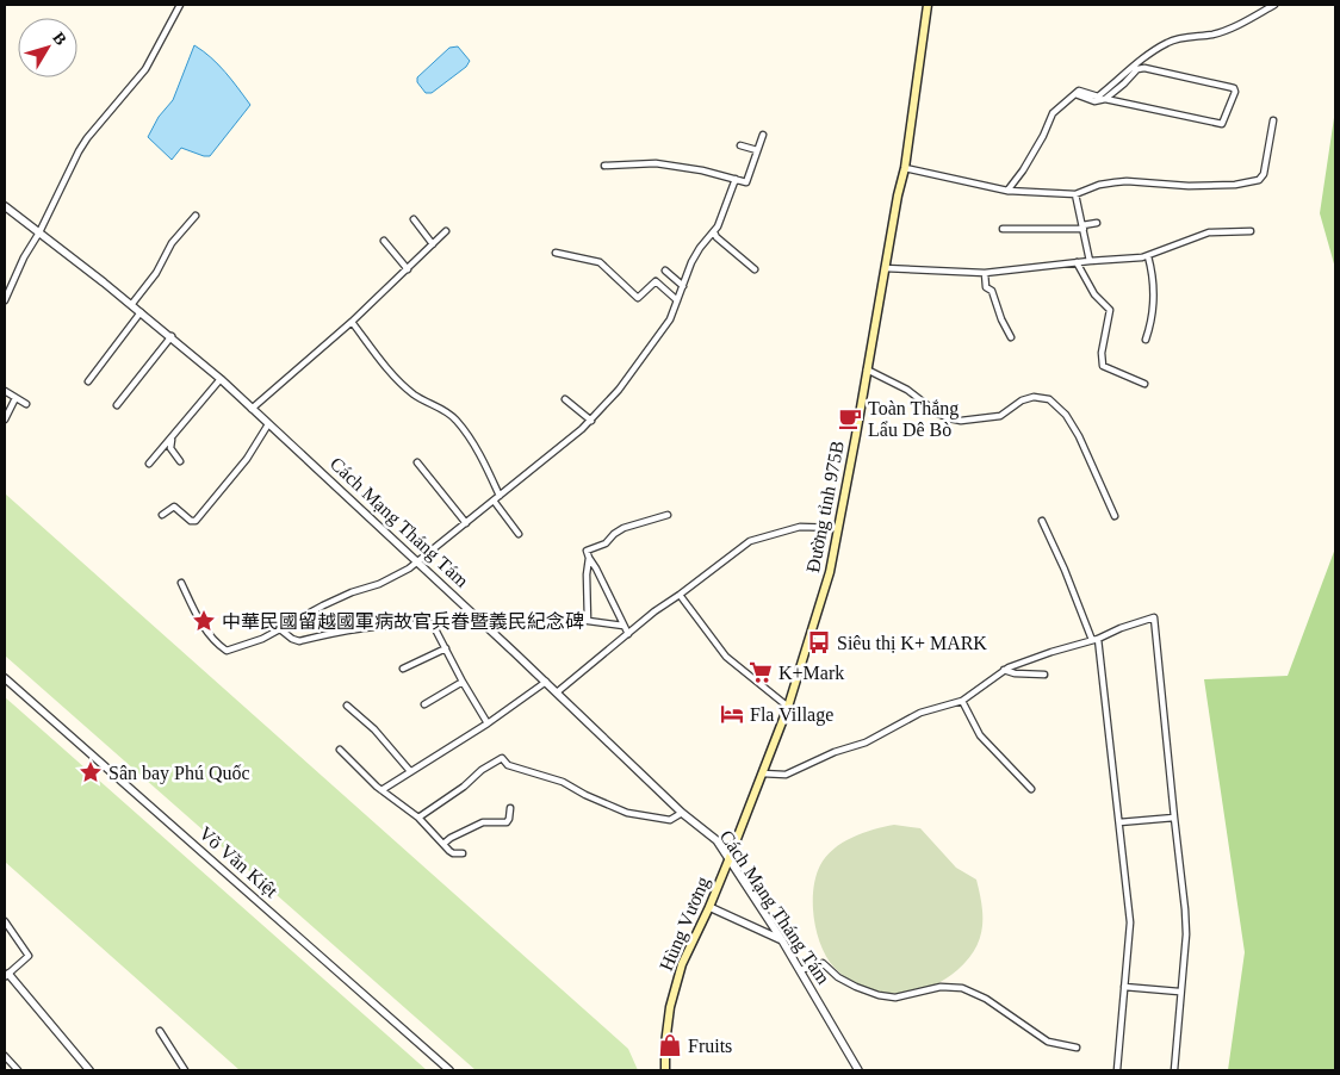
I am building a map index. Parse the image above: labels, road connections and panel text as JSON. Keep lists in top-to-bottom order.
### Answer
{
  "streets": {
    "main road": ["Đường tỉnh 975B", "Hùng Vương"],
    "street": ["Cách Mạng Tháng Tám", "Võ Văn Kiệt"]
  },
  "crossings": [
    ["Đường tỉnh 975B", "Cách Mạng Tháng Tám"],
    ["Đường tỉnh 975B", "Hùng Vương"],
    ["Cách Mạng Tháng Tám", "Hùng Vương"]
  ],
  "places": {
    "cafe": ["Toàn Thắng Lẩu Dê Bò"],
    "place": ["中華民國留越國軍病故官兵眷暨義民紀念碑", "Sân bay Phú Quốc"],
    "bus stop": ["Siêu thị K+ MARK"],
    "supermarket": ["K+Mark"],
    "hotel": ["Fla Village"],
    "shop": ["Fruits"]
  },
  "north": "top right"
}
